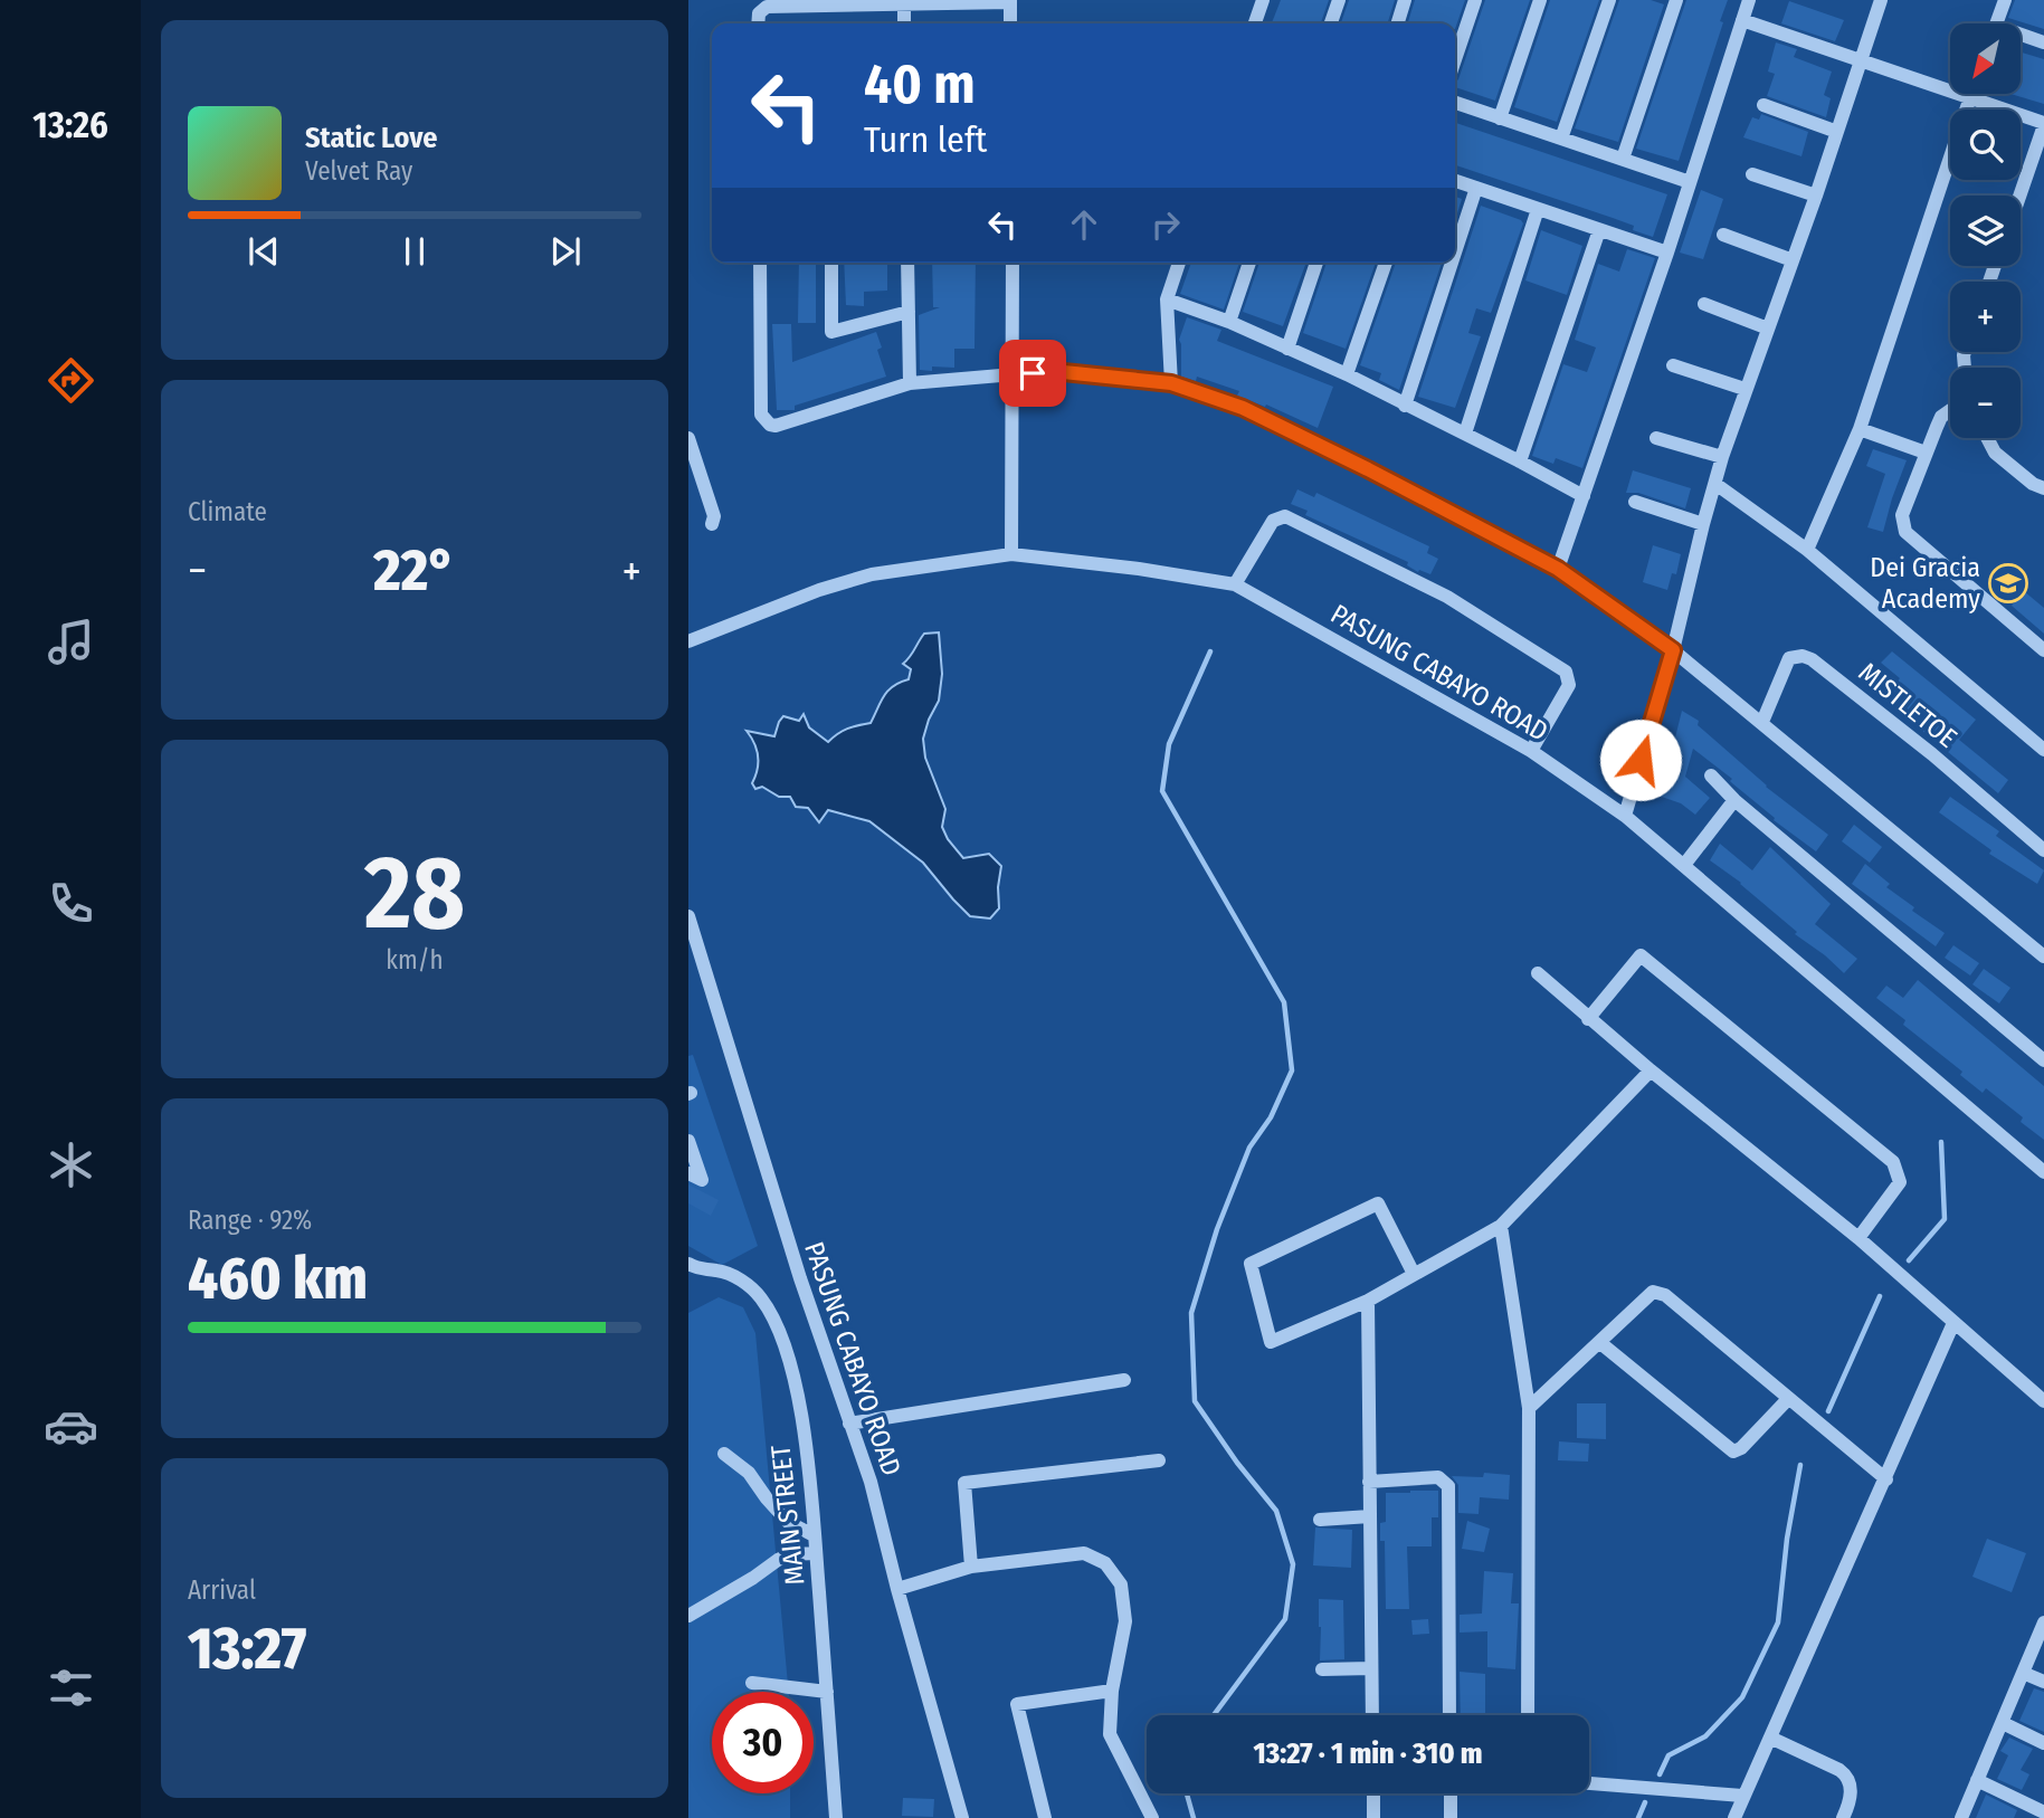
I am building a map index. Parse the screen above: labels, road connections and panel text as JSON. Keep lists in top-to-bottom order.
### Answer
{
  "streets": {
    "street": ["PASUNG CABAYO ROAD", "MISTLETOE", "MAIN STREET"]
  },
  "places": {
    "school or university": ["Dei Gracia Academy"]
  },
  "north": "bottom left",
  "page": {
    "tabs": "13:26",
    "map_buttons": ["+", "−"],
    "turn": ["40 m", "Turn left"],
    "song": ["Static Love", "Velvet Ray"],
    "tile": [
      "Climate",
      ["28", "km/h"],
      ["Range · 92%", "460 km"],
      ["Arrival", "13:27"]
    ],
    "heat": ["−", "22°", "+"],
    "limit": "30",
    "trip": "13:27 · 1 min · 310 m"
  }
}
